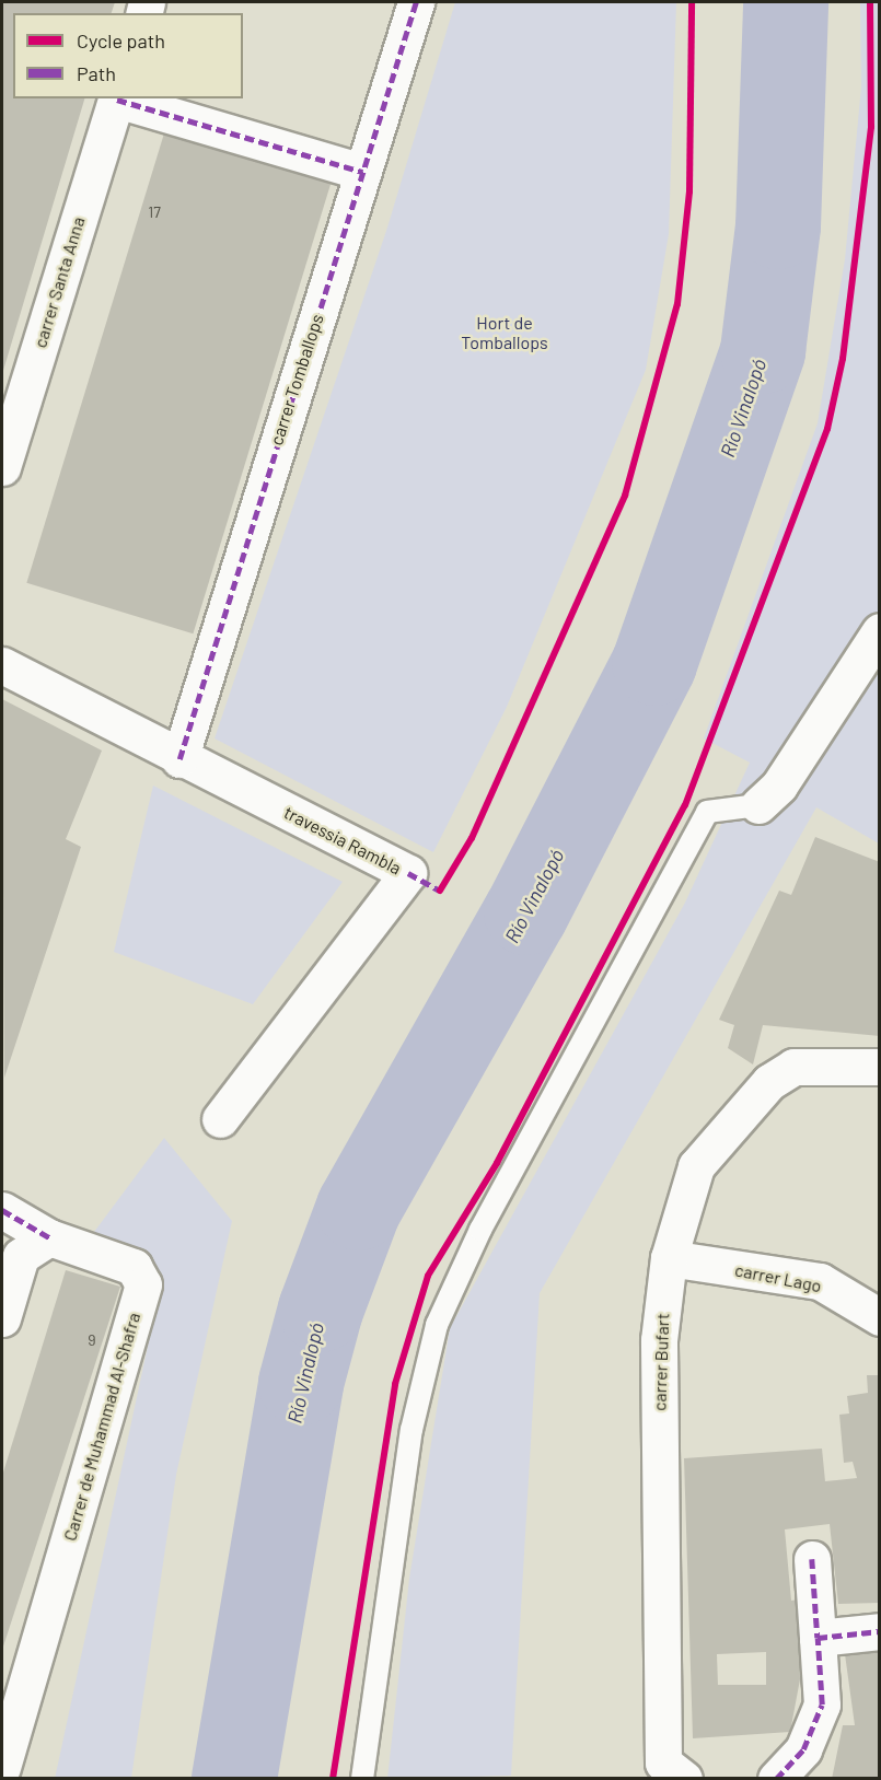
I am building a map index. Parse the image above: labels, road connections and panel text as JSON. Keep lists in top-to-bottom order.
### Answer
{
  "streets": {
    "street": [
      "carrer Santa Anna",
      "carrer Tomballops",
      "travessia Rambla",
      "carrer Lago",
      "carrer Bufart",
      "Carrer de Muhammad Al-Shafra"
    ]
  },
  "crossings": [
    ["carrer Tomballops", "travessia Rambla"],
    ["carrer Lago", "carrer Bufart"]
  ],
  "water": ["Río Vinalopó"],
  "parks": ["Hort de Tomballops"],
  "house_numbers": ["17", "9"],
  "legend": ["Cycle path", "Path"]
}
